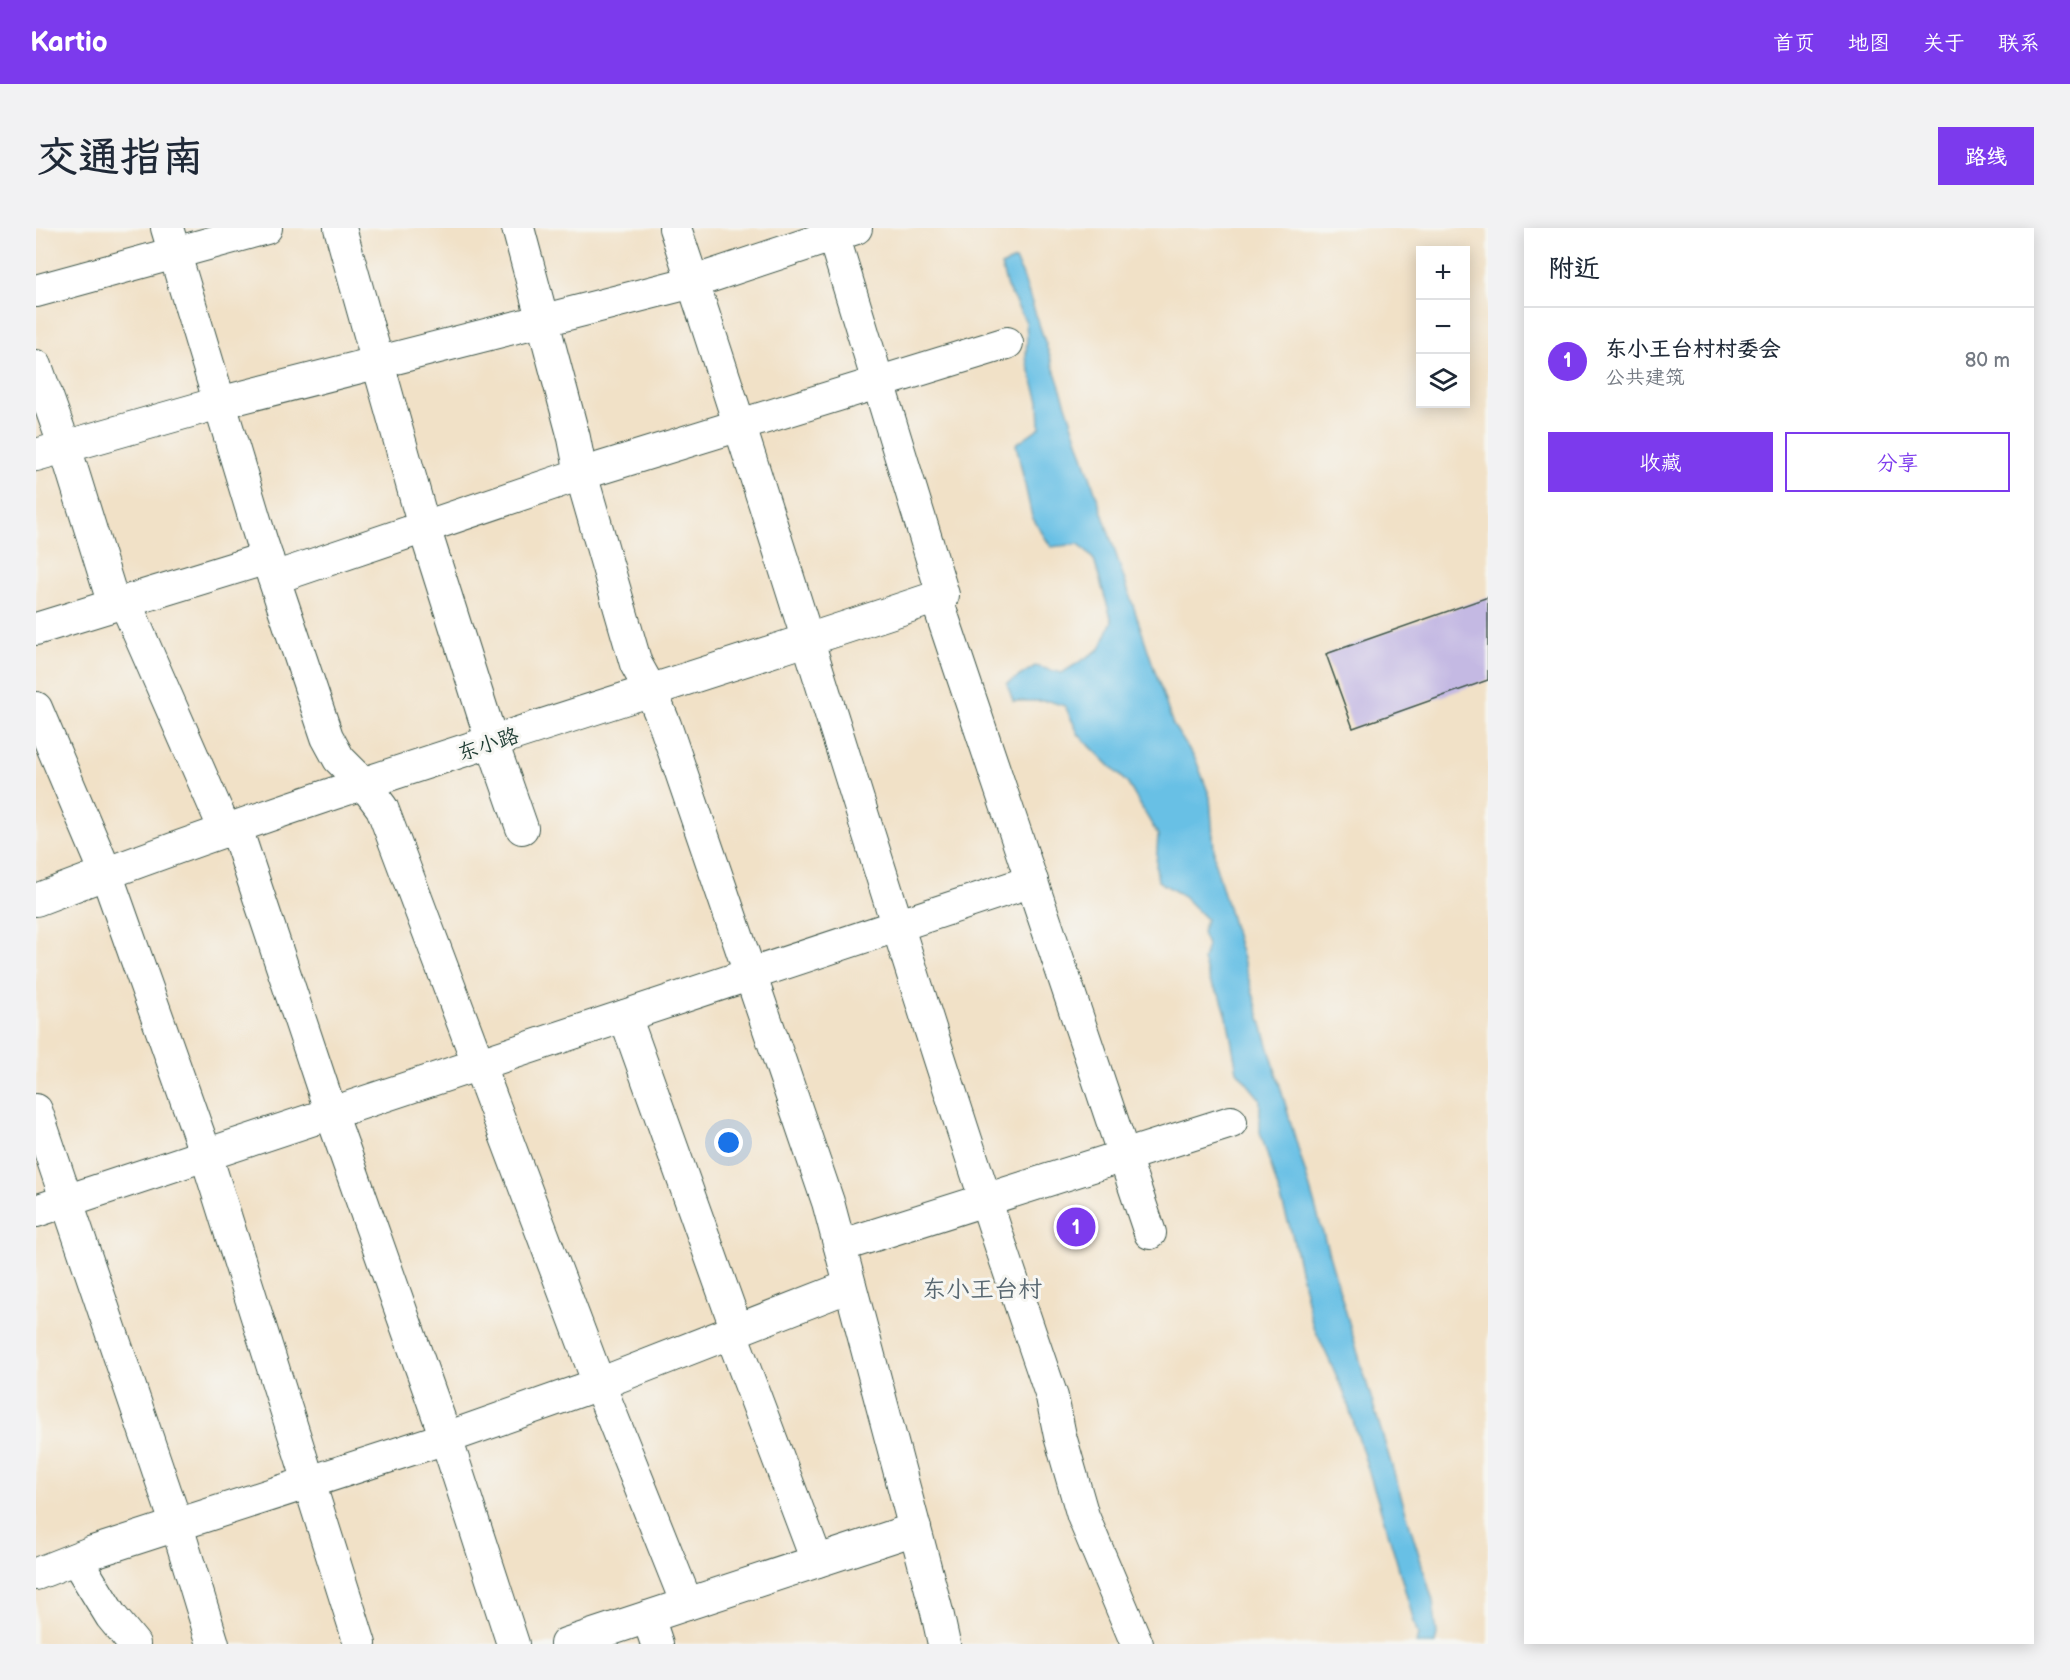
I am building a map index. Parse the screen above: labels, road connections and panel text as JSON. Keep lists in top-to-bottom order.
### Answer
{
  "streets": {
    "street": ["东小路"]
  },
  "districts": ["东小王台村"],
  "page": {
    "header": "Kartio",
    "nav": [
      "首页",
      "地图",
      "关于",
      "联系"
    ],
    "buttons": [
      "路线",
      ["收藏", "分享"]
    ],
    "title": "交通指南",
    "heading": "附近",
    "map_buttons": ["+", "−"],
    "list": [
      {
        "mark": "1",
        "name": "东小王台村村委会",
        "note": "公共建筑",
        "value": "80 m"
      }
    ],
    "pins": "1"
  }
}
